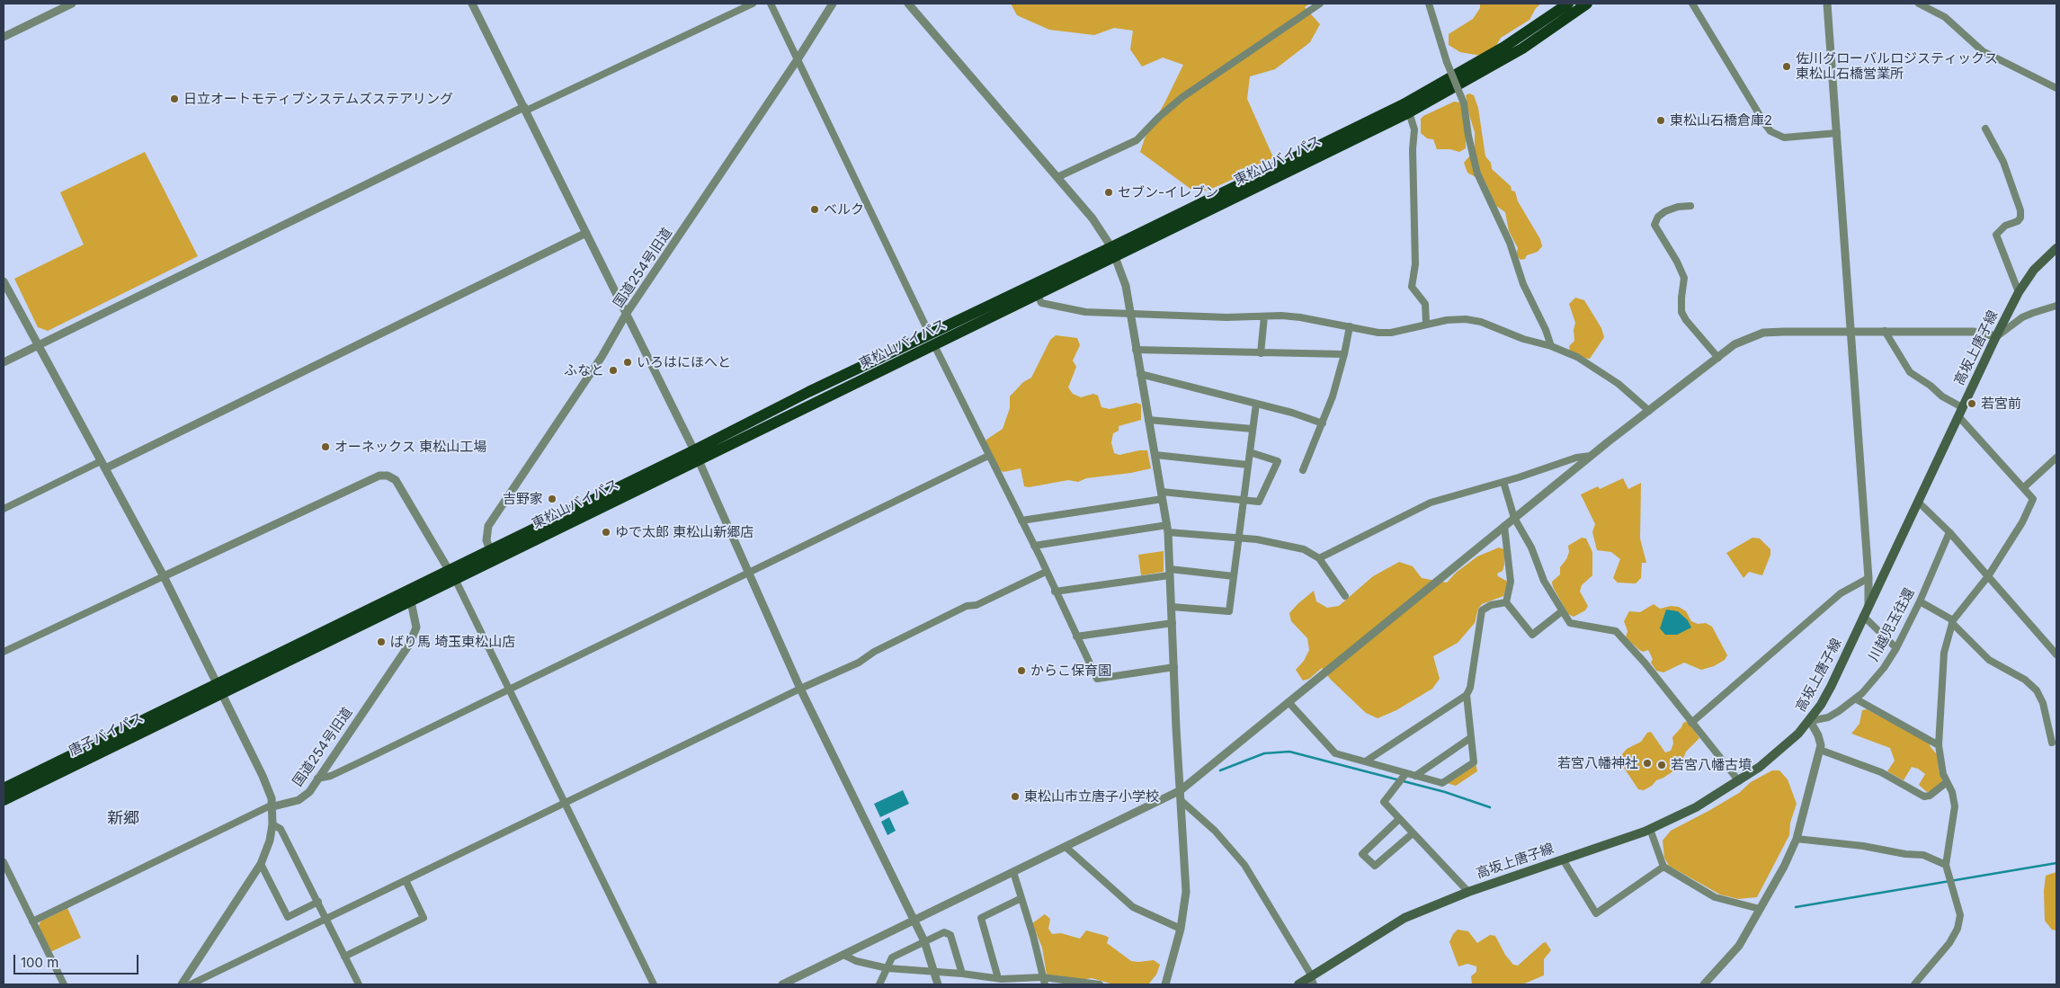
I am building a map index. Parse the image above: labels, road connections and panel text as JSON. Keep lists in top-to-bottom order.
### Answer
{
  "streets": {
    "highway": ["東松山バイパス", "唐子バイパス"],
    "main road": ["高坂上唐子線"],
    "street": ["国道254号旧道", "川越児玉往還"]
  },
  "crossings": [
    ["東松山バイパス", "国道254号旧道"],
    ["東松山バイパス", "唐子バイパス"],
    ["高坂上唐子線", "川越児玉往還"]
  ],
  "districts": ["新郷"],
  "places": [
    "佐川グローバルロジスティックス 東松山石橋営業所",
    "日立オートモティブシステムズステアリング",
    "東松山石橋倉庫2",
    "セブン-イレブン",
    "ベルク",
    "いろはにほへと",
    "ふなと",
    "若宮前",
    "オーネックス 東松山工場",
    "吉野家",
    "ゆで太郎 東松山新郷店",
    "ばり馬 埼玉東松山店",
    "からこ保育園",
    "若宮八幡神社",
    "若宮八幡古墳",
    "東松山市立唐子小学校"
  ],
  "scale_bar": "100 m"
}
